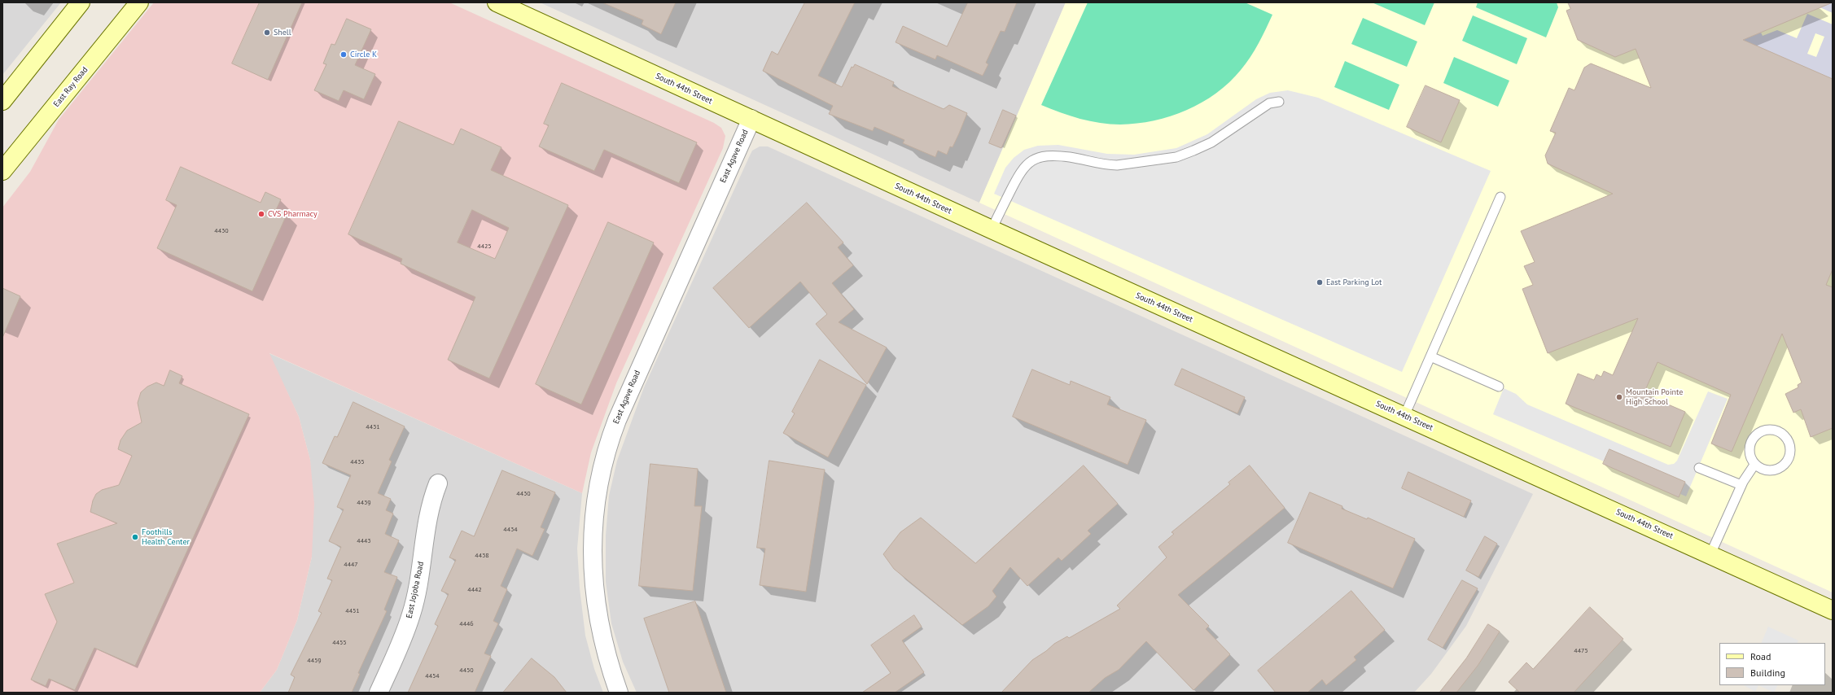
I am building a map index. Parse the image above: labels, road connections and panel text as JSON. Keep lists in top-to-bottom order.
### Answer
{
  "streets": {
    "street": [
      "East Ray Road",
      "South 44th Street",
      "East Agave Road",
      "East Jojoba Road"
    ]
  },
  "crossings": [
    ["South 44th Street", "East Agave Road"]
  ],
  "places": [
    "Shell",
    "Circle K",
    "CVS Pharmacy",
    "East Parking Lot",
    "Mountain Pointe High School",
    "Foothills Health Center"
  ],
  "house_numbers": [
    "4430",
    "4425",
    "4431",
    "4435",
    "4430",
    "4439",
    "4434",
    "4443",
    "4438",
    "4447",
    "4442",
    "4451",
    "4446",
    "4455",
    "4475",
    "4459",
    "4450",
    "4454"
  ],
  "legend": ["Road", "Building"]
}
